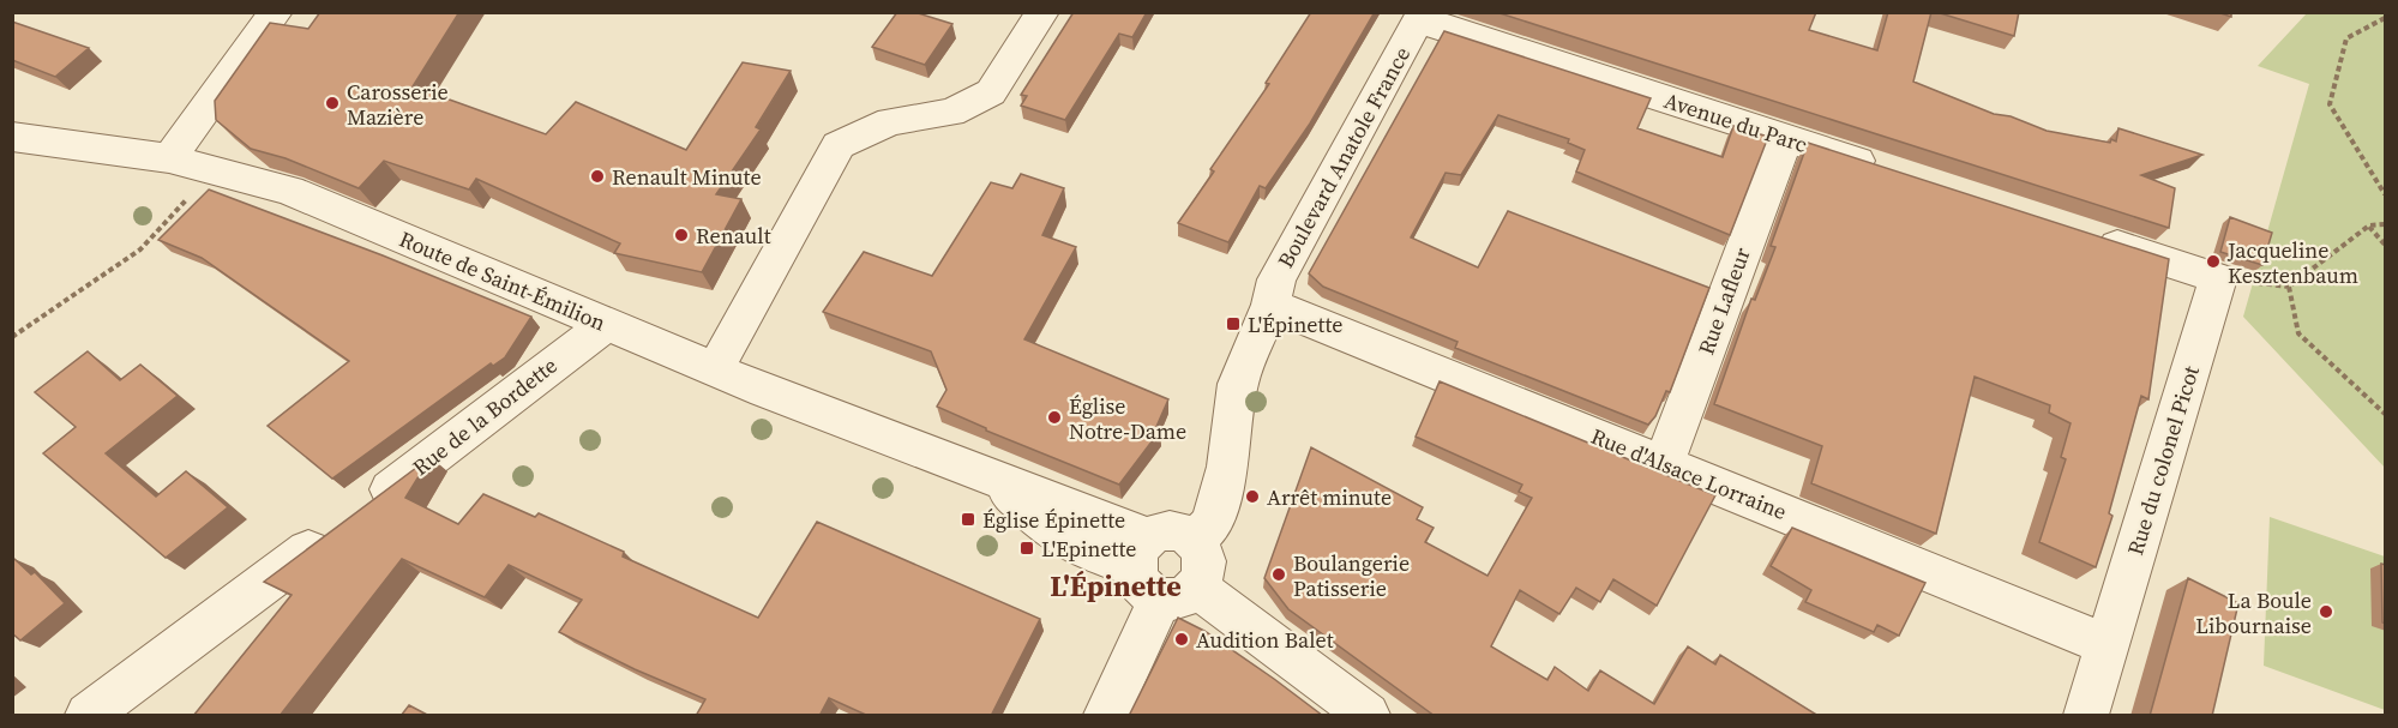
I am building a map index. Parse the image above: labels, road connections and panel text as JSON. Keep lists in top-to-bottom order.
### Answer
{
  "streets": {
    "street": [
      "Avenue du Parc",
      "Boulevard Anatole France",
      "Route de Saint-Émilion",
      "Rue Lafleur",
      "Rue de la Bordette",
      "Rue du colonel Picot",
      "Rue d'Alsace Lorraine"
    ]
  },
  "crossings": [
    ["Avenue du Parc", "Boulevard Anatole France"],
    ["Avenue du Parc", "Rue Lafleur"],
    ["Boulevard Anatole France", "Route de Saint-Émilion"],
    ["Boulevard Anatole France", "Rue d'Alsace Lorraine"],
    ["Route de Saint-Émilion", "Rue de la Bordette"],
    ["Rue Lafleur", "Rue d'Alsace Lorraine"],
    ["Rue du colonel Picot", "Rue d'Alsace Lorraine"]
  ],
  "districts": ["L'Épinette"],
  "places": {
    "other": [
      "Carosserie Mazière",
      "Renault Minute",
      "Renault",
      "Jacqueline Kesztenbaum",
      "Église Notre-Dame",
      "Arrêt minute",
      "Boulangerie Patisserie",
      "La Boule Libournaise",
      "Audition Balet"
    ],
    "transit": ["L'Épinette", "Église Épinette", "L'Epinette"]
  }
}
